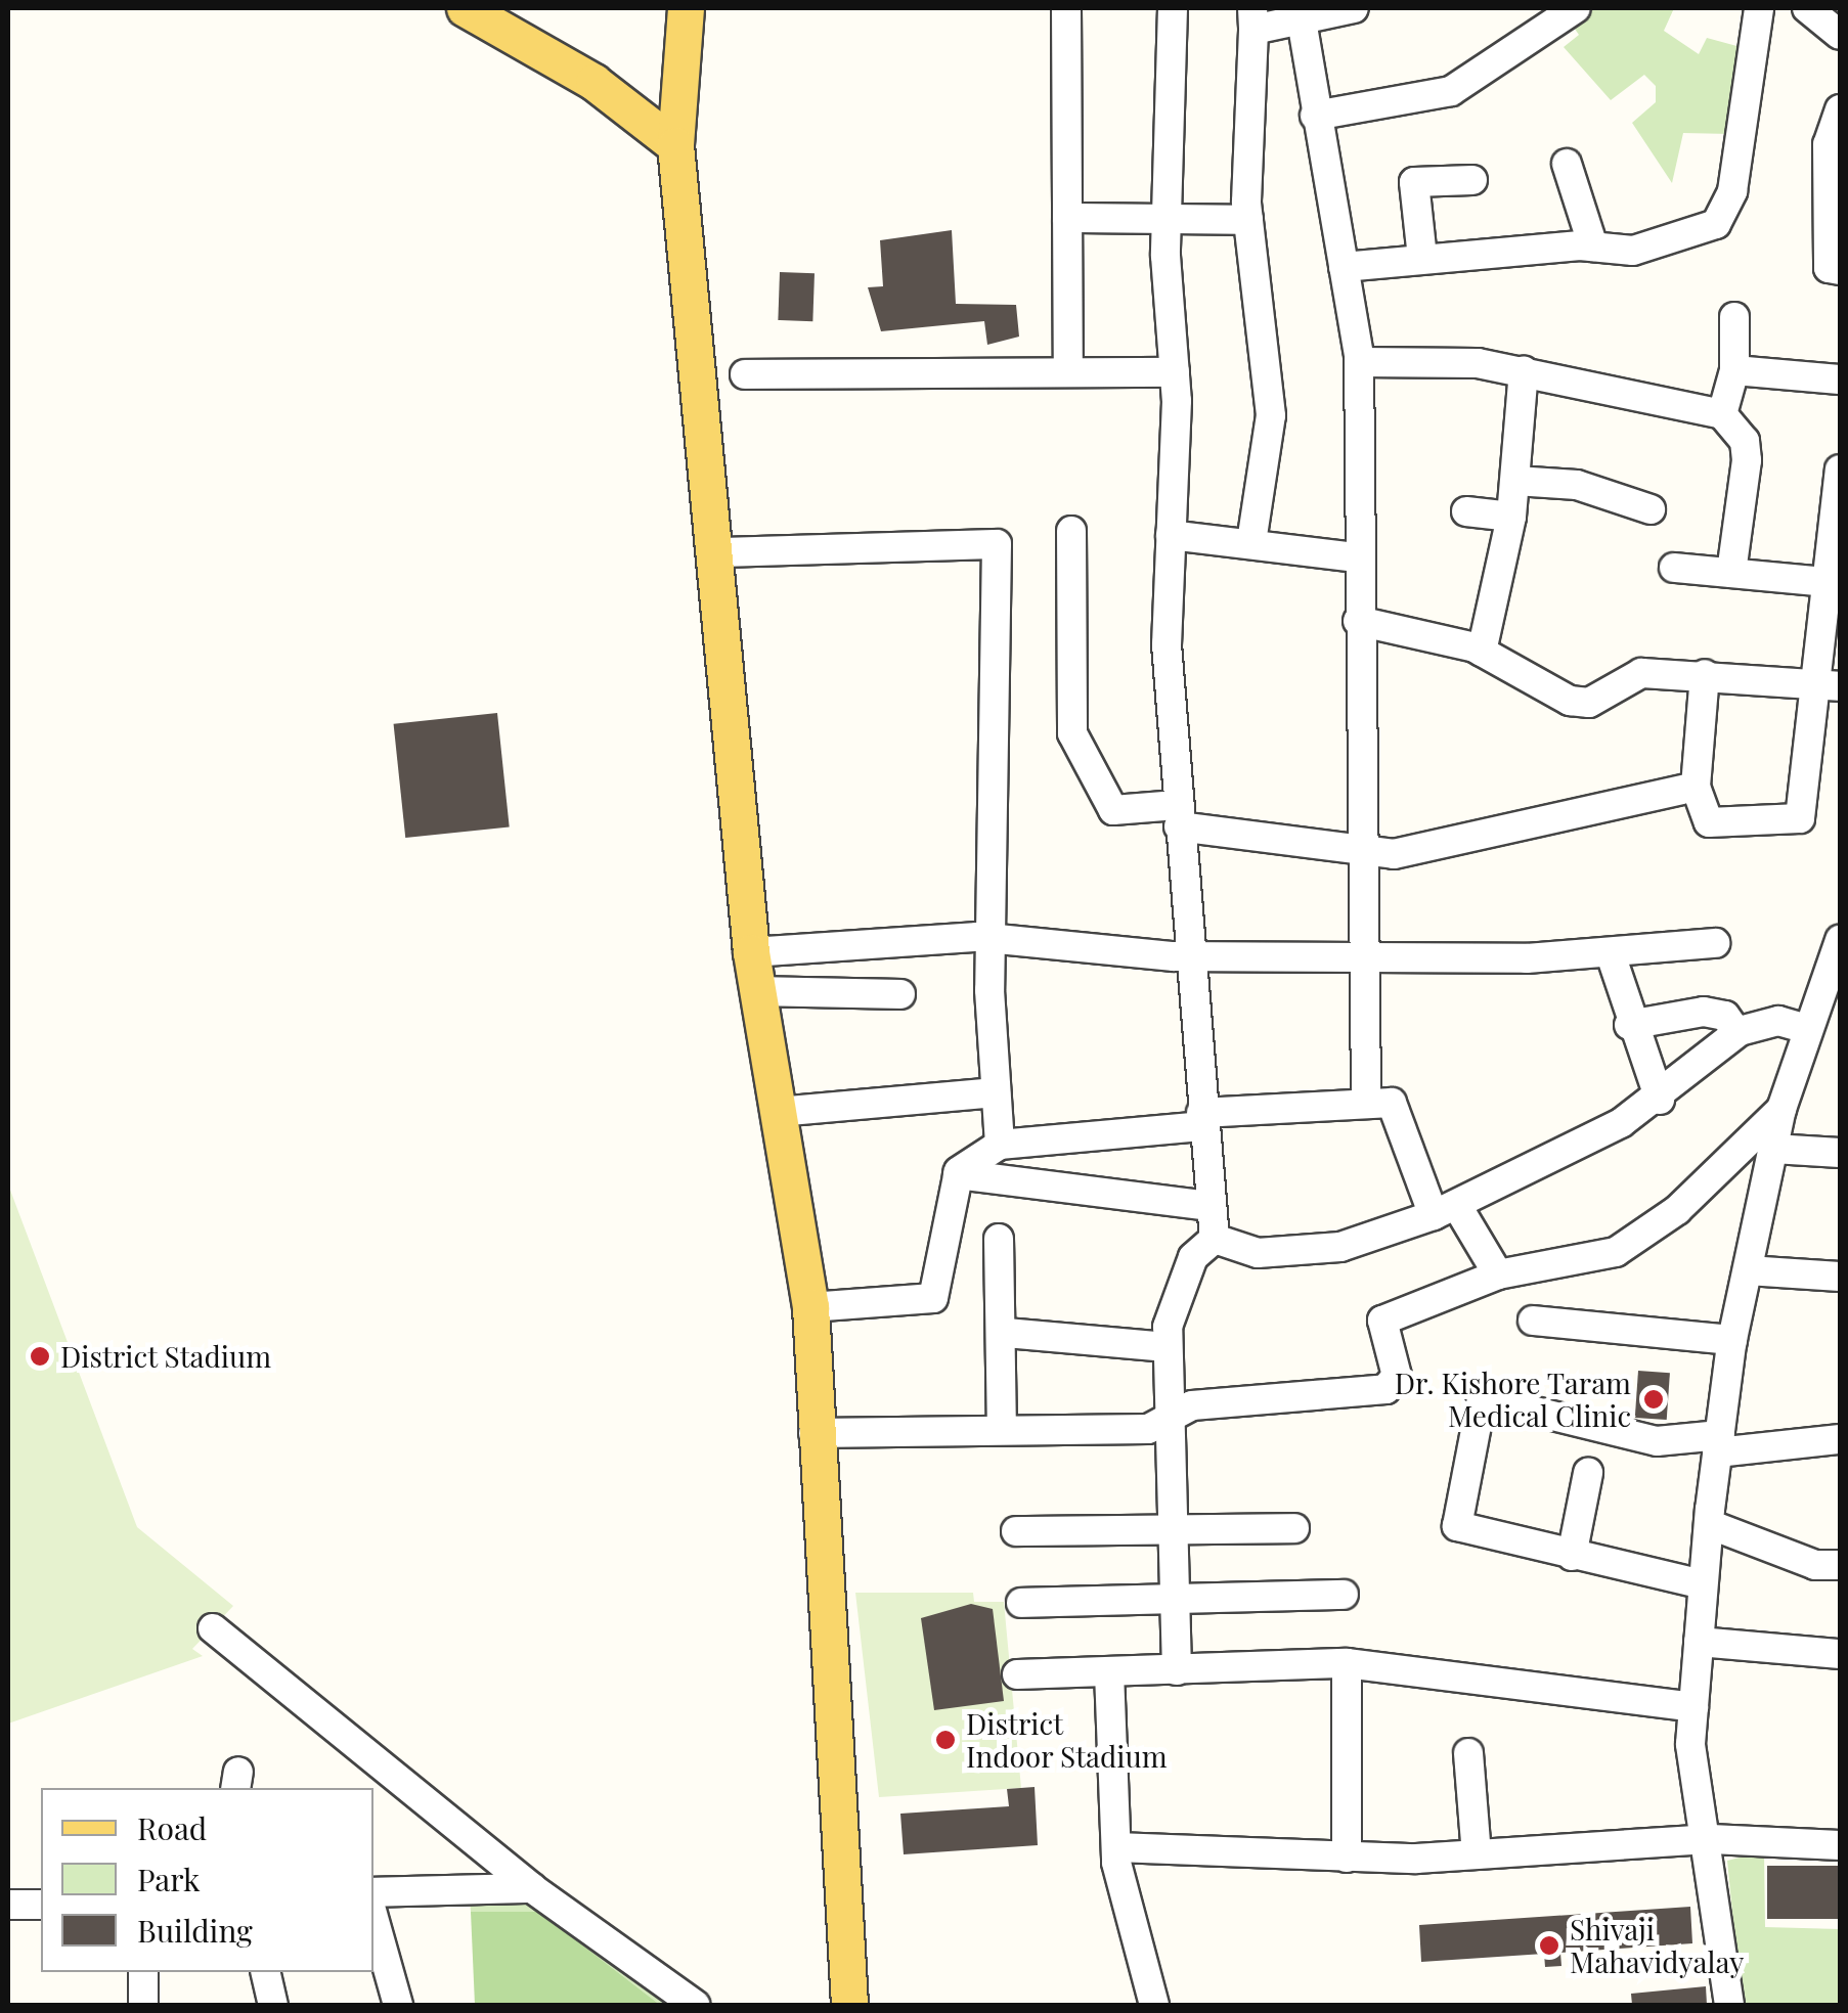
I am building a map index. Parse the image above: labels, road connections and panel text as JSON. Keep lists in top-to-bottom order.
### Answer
{
  "places": [
    "District Stadium",
    "Dr. Kishore Taram Medical Clinic",
    "District Indoor Stadium",
    "Shivaji Mahavidyalay"
  ],
  "legend": ["Road", "Park", "Building"]
}
